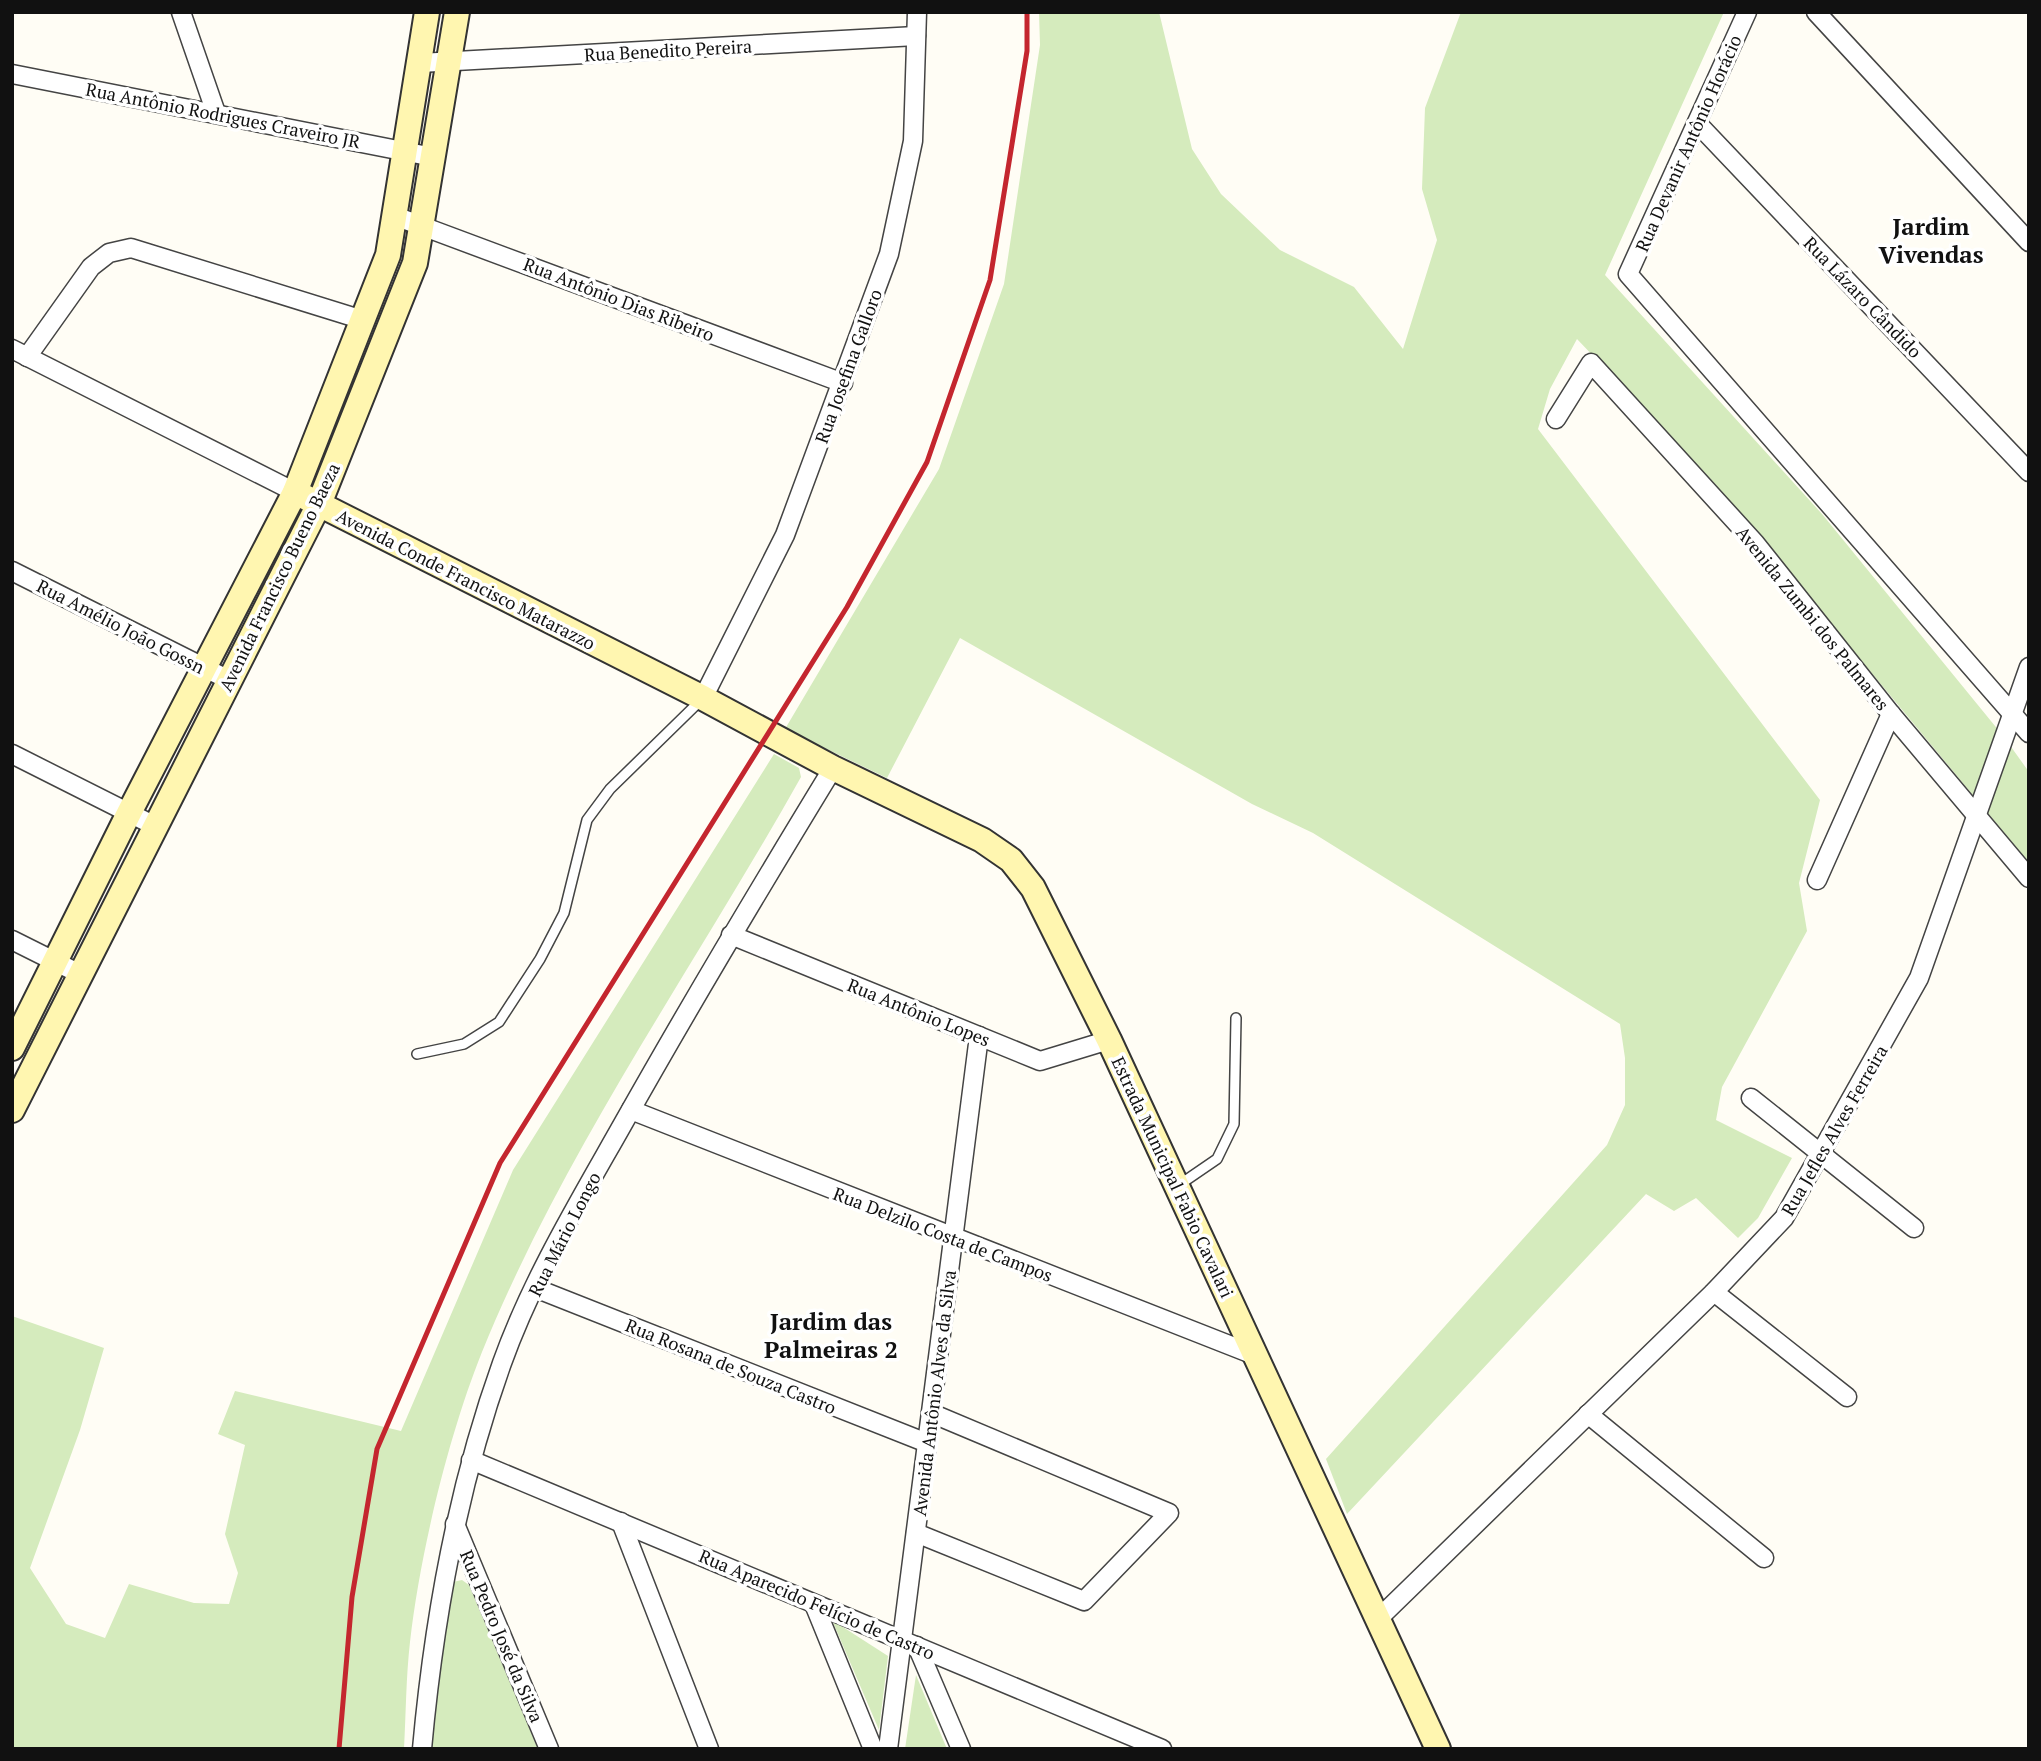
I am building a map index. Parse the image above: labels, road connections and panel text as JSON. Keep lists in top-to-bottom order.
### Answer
{
  "streets": {
    "street": [
      "Rua Benedito Pereira",
      "Rua Antônio Rodrigues Craveiro JR",
      "Rua Devanir Antônio Horácio",
      "Rua Lázaro Cândido",
      "Rua Antônio Dias Ribeiro",
      "Rua Josefina Galloro",
      "Avenida Francisco Bueno Baeza",
      "Avenida Conde Francisco Matarazzo",
      "Avenida Zumbi dos Palmares",
      "Rua Amélio João Gossn",
      "Rua Antônio Lopes",
      "Rua Jefles Alves Ferreira",
      "Estrada Municipal Fabio Cavalari",
      "Rua Mário Longo",
      "Rua Delzilo Costa de Campos",
      "Rua Rosana de Souza Castro",
      "Avenida Antônio Alves da Silva",
      "Rua Aparecido Felício de Castro",
      "Rua Pedro José da Silva"
    ]
  },
  "crossings": [
    ["Rua Benedito Pereira", "Rua Josefina Galloro"],
    ["Rua Benedito Pereira", "Avenida Francisco Bueno Baeza"],
    ["Rua Antônio Rodrigues Craveiro JR", "Avenida Francisco Bueno Baeza"],
    ["Rua Devanir Antônio Horácio", "Rua Lázaro Cândido"],
    ["Rua Devanir Antônio Horácio", "Rua Jefles Alves Ferreira"],
    ["Rua Antônio Dias Ribeiro", "Rua Josefina Galloro"],
    ["Rua Antônio Dias Ribeiro", "Avenida Francisco Bueno Baeza"],
    ["Rua Josefina Galloro", "Avenida Conde Francisco Matarazzo"],
    ["Avenida Francisco Bueno Baeza", "Avenida Conde Francisco Matarazzo"],
    ["Avenida Francisco Bueno Baeza", "Rua Amélio João Gossn"],
    ["Avenida Conde Francisco Matarazzo", "Estrada Municipal Fabio Cavalari"],
    ["Avenida Zumbi dos Palmares", "Rua Jefles Alves Ferreira"],
    ["Rua Antônio Lopes", "Estrada Municipal Fabio Cavalari"],
    ["Rua Antônio Lopes", "Rua Mário Longo"],
    ["Rua Antônio Lopes", "Avenida Antônio Alves da Silva"],
    ["Rua Jefles Alves Ferreira", "Estrada Municipal Fabio Cavalari"],
    ["Estrada Municipal Fabio Cavalari", "Rua Mário Longo"],
    ["Estrada Municipal Fabio Cavalari", "Rua Delzilo Costa de Campos"],
    ["Rua Mário Longo", "Rua Delzilo Costa de Campos"],
    ["Rua Mário Longo", "Rua Rosana de Souza Castro"],
    ["Rua Mário Longo", "Rua Aparecido Felício de Castro"],
    ["Rua Mário Longo", "Rua Pedro José da Silva"],
    ["Rua Delzilo Costa de Campos", "Avenida Antônio Alves da Silva"],
    ["Rua Rosana de Souza Castro", "Avenida Antônio Alves da Silva"],
    ["Avenida Antônio Alves da Silva", "Rua Aparecido Felício de Castro"]
  ],
  "districts": ["Jardim Vivendas", "Jardim das Palmeiras 2"]
}
